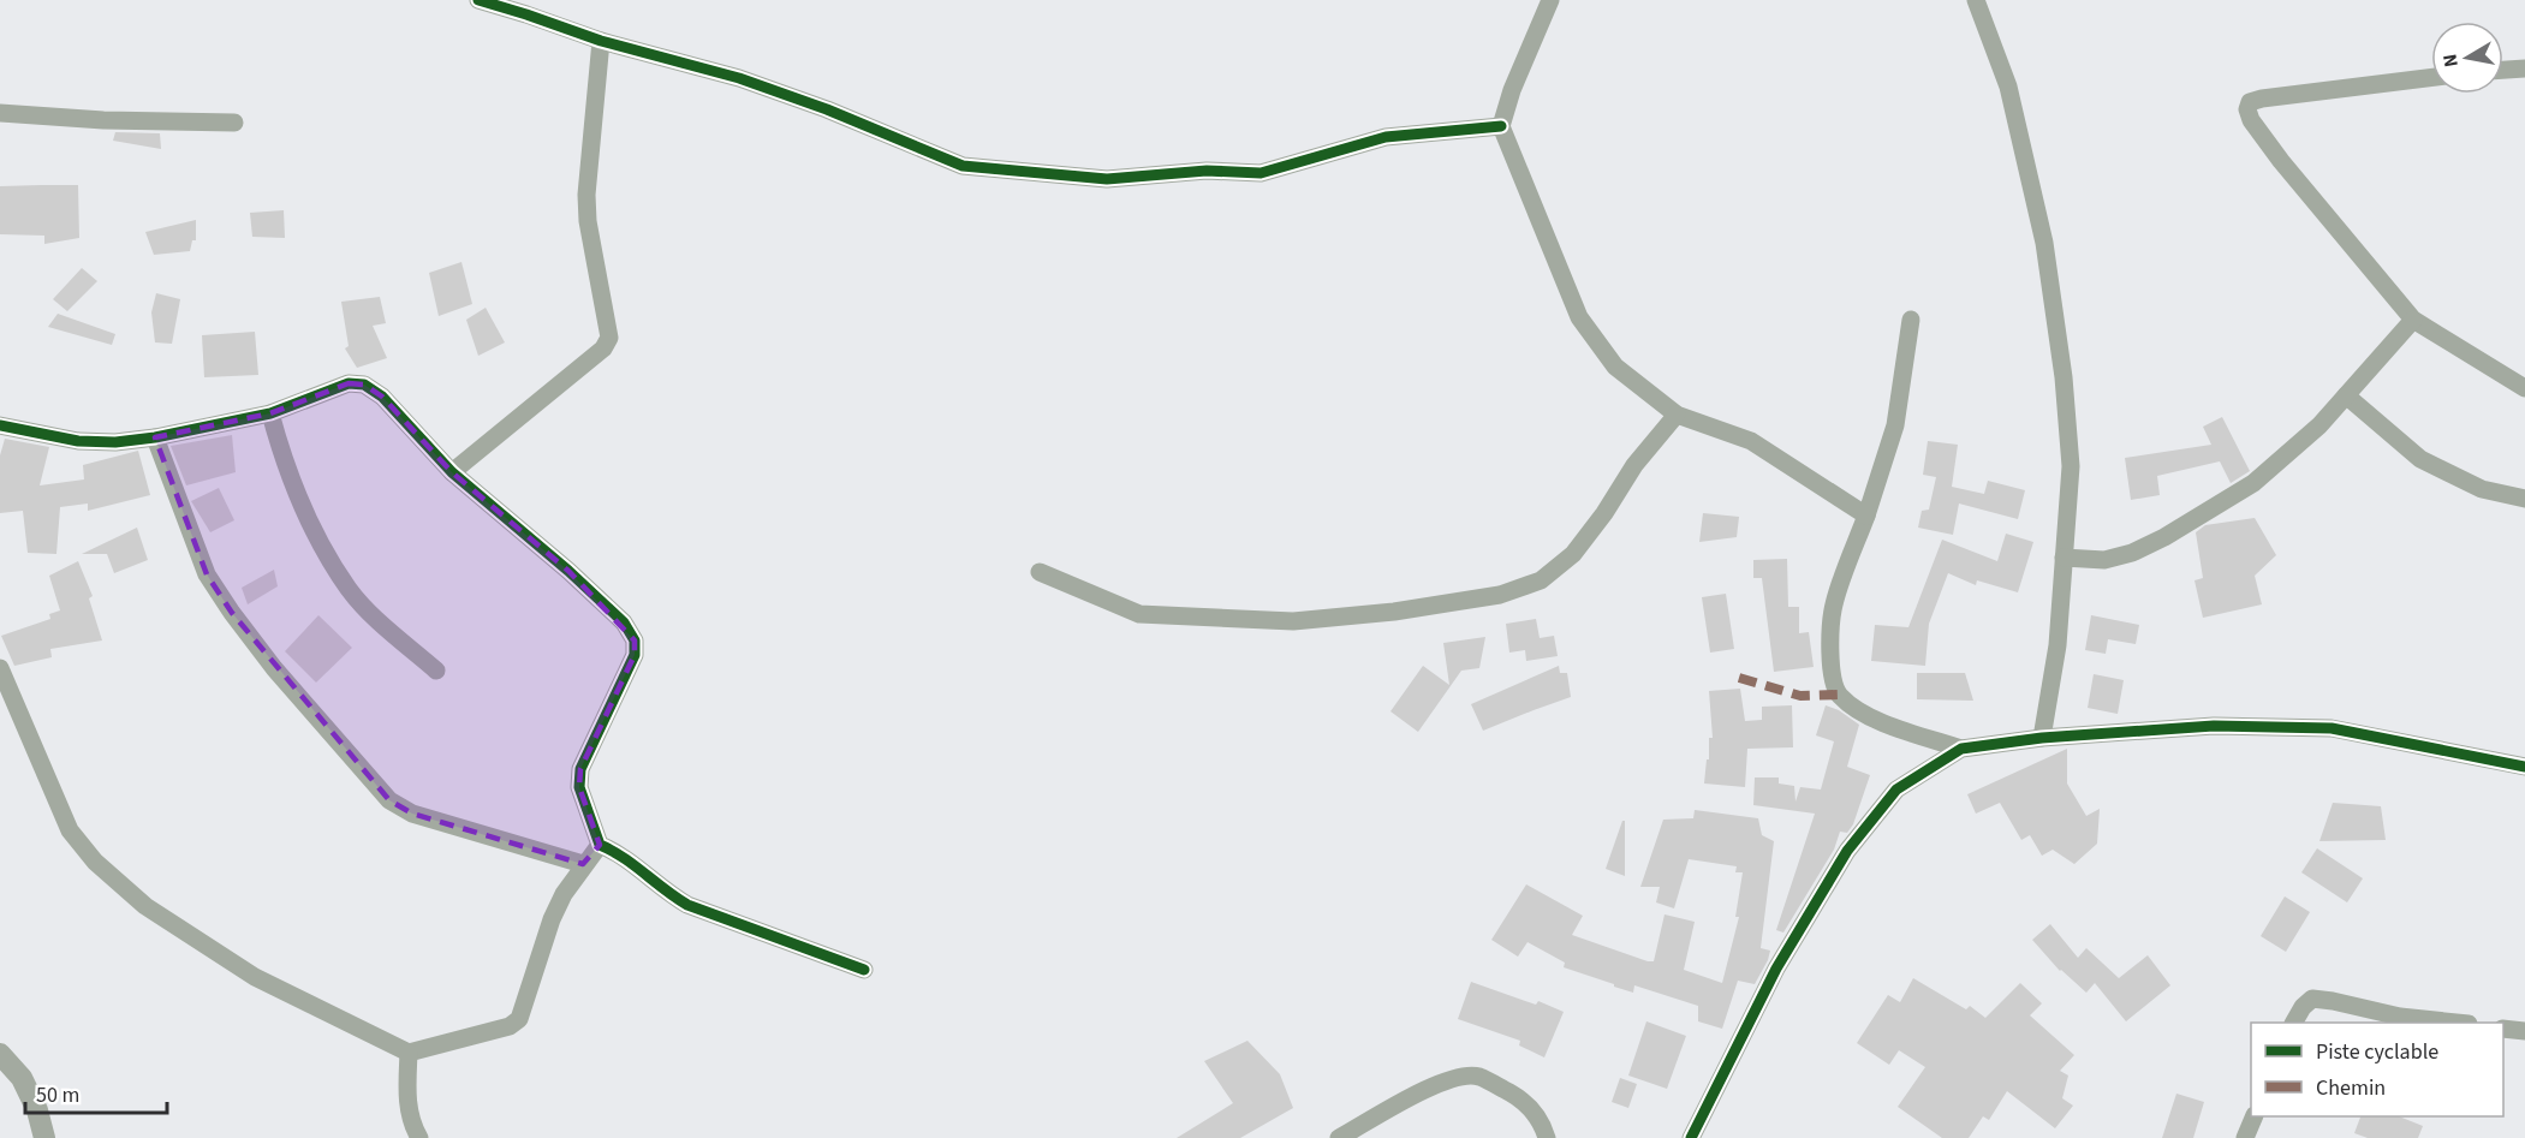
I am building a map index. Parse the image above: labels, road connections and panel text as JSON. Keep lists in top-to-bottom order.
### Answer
{
  "legend": ["Piste cyclable", "Chemin"],
  "scale_bar": "50 m",
  "north": "left"
}
